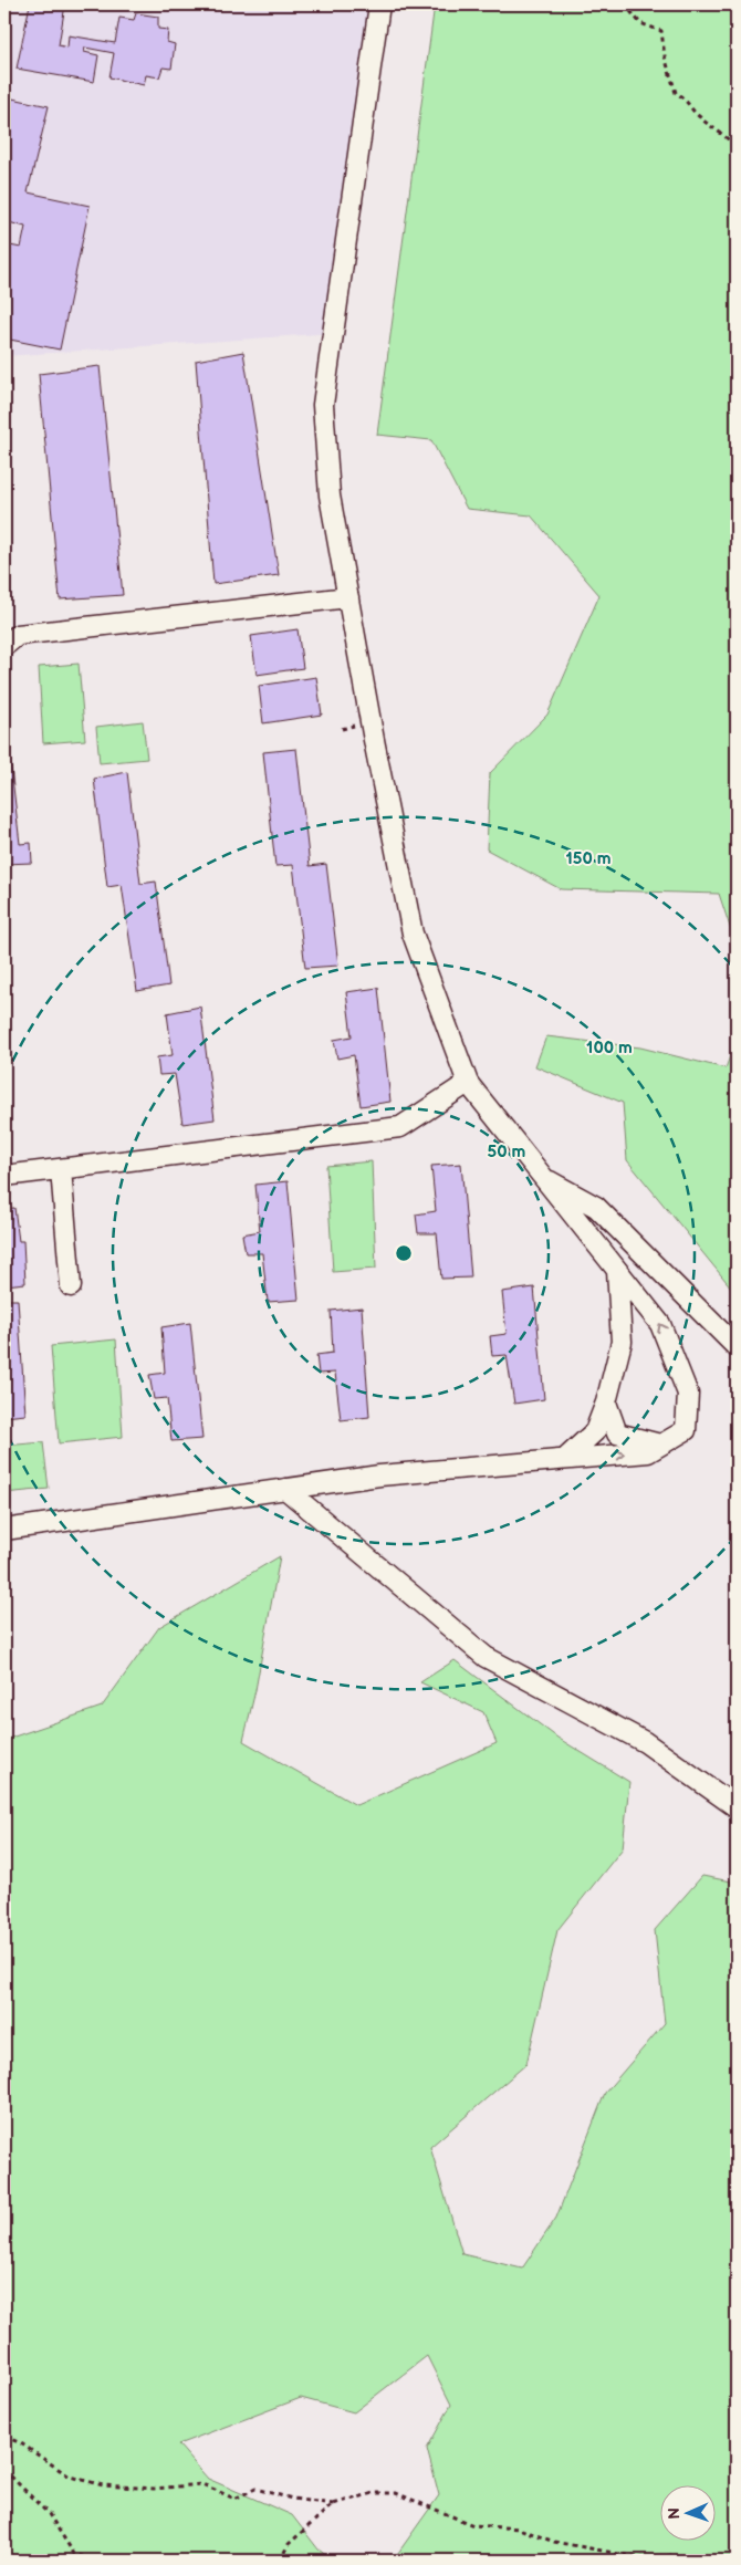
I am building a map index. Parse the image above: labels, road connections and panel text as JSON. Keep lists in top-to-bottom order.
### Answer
{
  "north": "left",
  "rings": ["150 m", "100 m", "50 m"]
}
